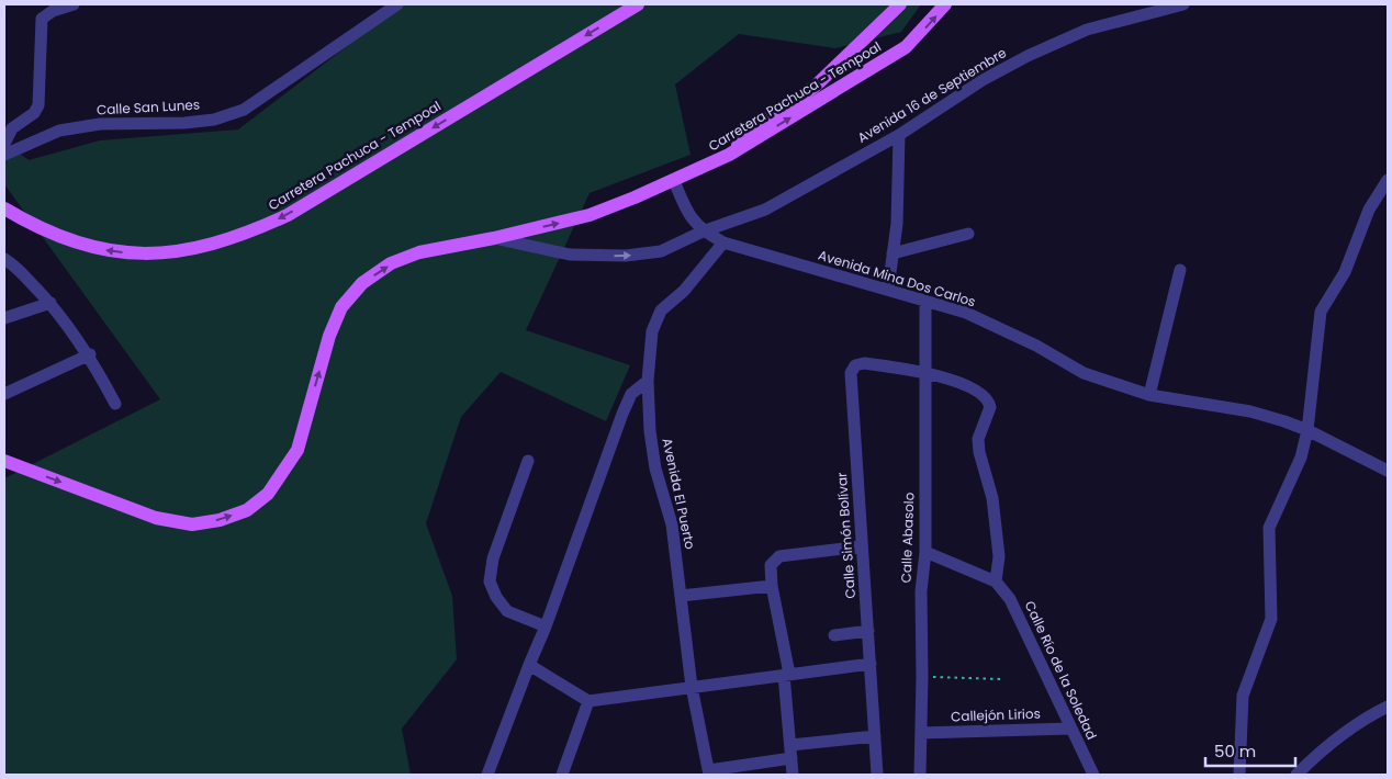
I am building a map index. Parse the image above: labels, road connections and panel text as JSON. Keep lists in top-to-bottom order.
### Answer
{
  "streets": {
    "main road": ["Carretera Pachuca - Tempoal"],
    "street": [
      "Avenida 16 de Septiembre",
      "Calle San Lunes",
      "Avenida Mina Dos Carlos",
      "Avenida El Puerto",
      "Calle Simón Bolívar",
      "Calle Abasolo",
      "Calle Río de la Soledad",
      "Callejón Lirios"
    ]
  },
  "crossings": [
    ["Avenida 16 de Septiembre", "Avenida Mina Dos Carlos"],
    ["Carretera Pachuca - Tempoal", "Avenida Mina Dos Carlos"],
    ["Avenida Mina Dos Carlos", "Avenida El Puerto"],
    ["Avenida Mina Dos Carlos", "Calle Abasolo"],
    ["Calle Simón Bolívar", "Calle Abasolo"],
    ["Calle Abasolo", "Callejón Lirios"],
    ["Calle Río de la Soledad", "Callejón Lirios"]
  ],
  "scale_bar": "50 m"
}
